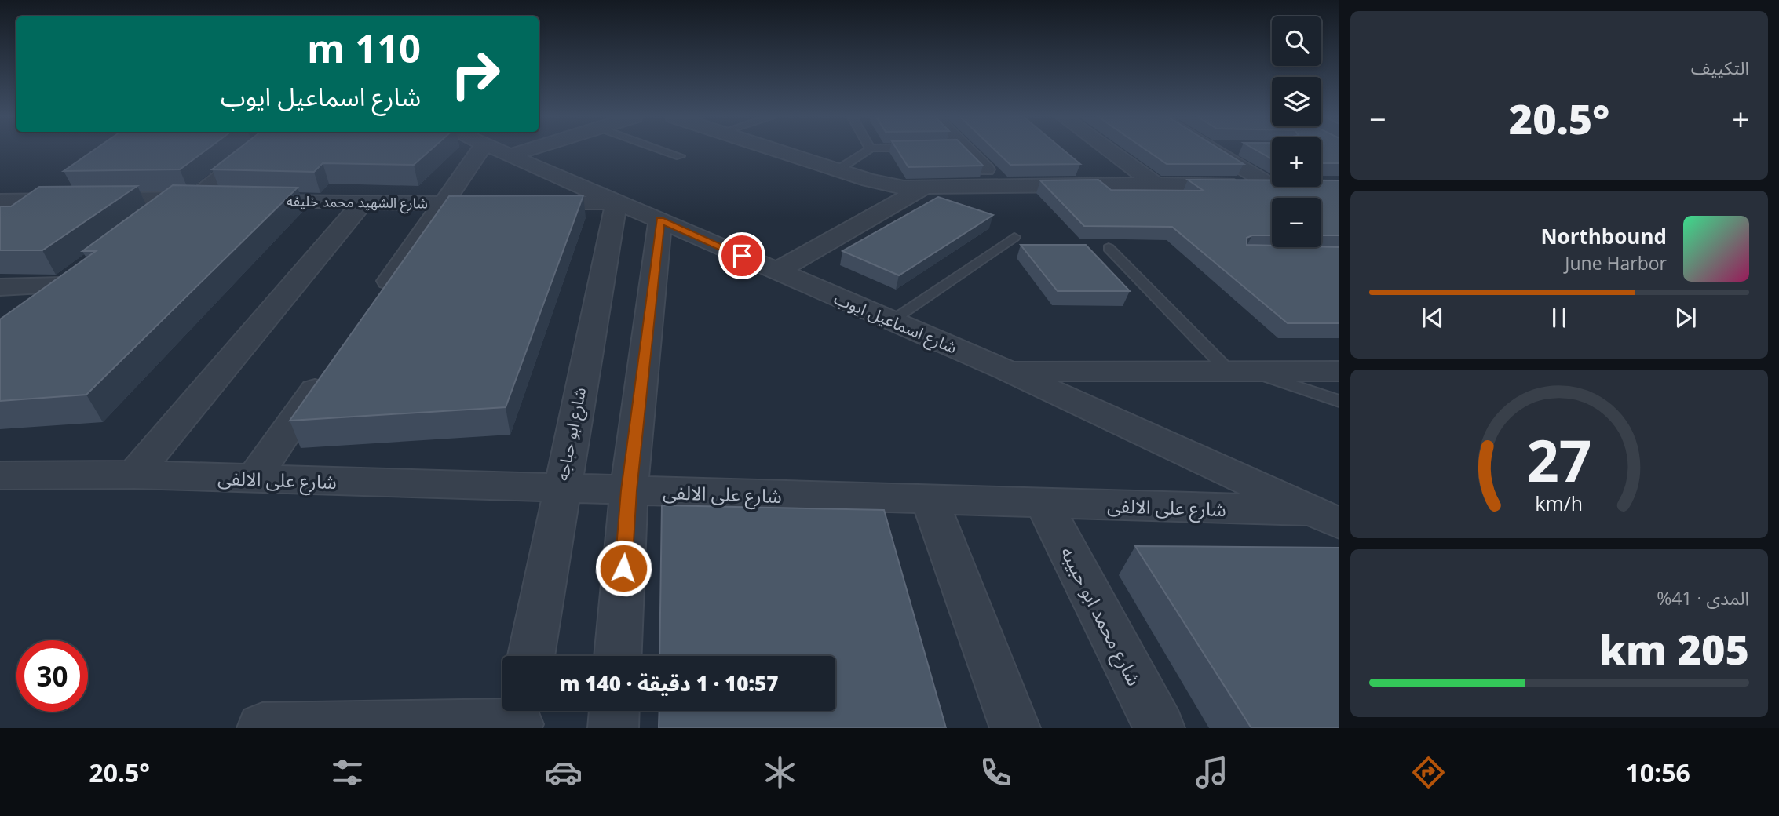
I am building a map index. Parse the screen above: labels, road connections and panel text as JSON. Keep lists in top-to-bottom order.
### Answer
{
  "streets": {
    "street": [
      "شارع الشهيد محمد خليفه",
      "شارع اسماعيل ايوب",
      "شارع ابو حباجه",
      "شارع على الالفى",
      "شارع محمد ابو حبيبه"
    ]
  },
  "crossings": [
    ["شارع الشهيد محمد خليفه", "شارع اسماعيل ايوب"],
    ["شارع الشهيد محمد خليفه", "شارع ابو حباجه"],
    ["شارع اسماعيل ايوب", "شارع ابو حباجه"],
    ["شارع اسماعيل ايوب", "شارع على الالفى"],
    ["شارع ابو حباجه", "شارع على الالفى"],
    ["شارع على الالفى", "شارع محمد ابو حبيبه"]
  ],
  "page": {
    "tile": [
      "التكييف",
      ["المدى · 41%", "205 km"]
    ],
    "map_buttons": ["+", "−"],
    "turn": ["110 m", "شارع اسماعيل ايوب"],
    "heat": ["−", "20.5°", "+"],
    "song": ["Northbound", "June Harbor"],
    "limit": "30",
    "trip": "10:57 · 1 دقيقة · 140 m",
    "tabs": ["10:56", "20.5°"],
    "gauge": ["27", "km/h"]
  }
}
